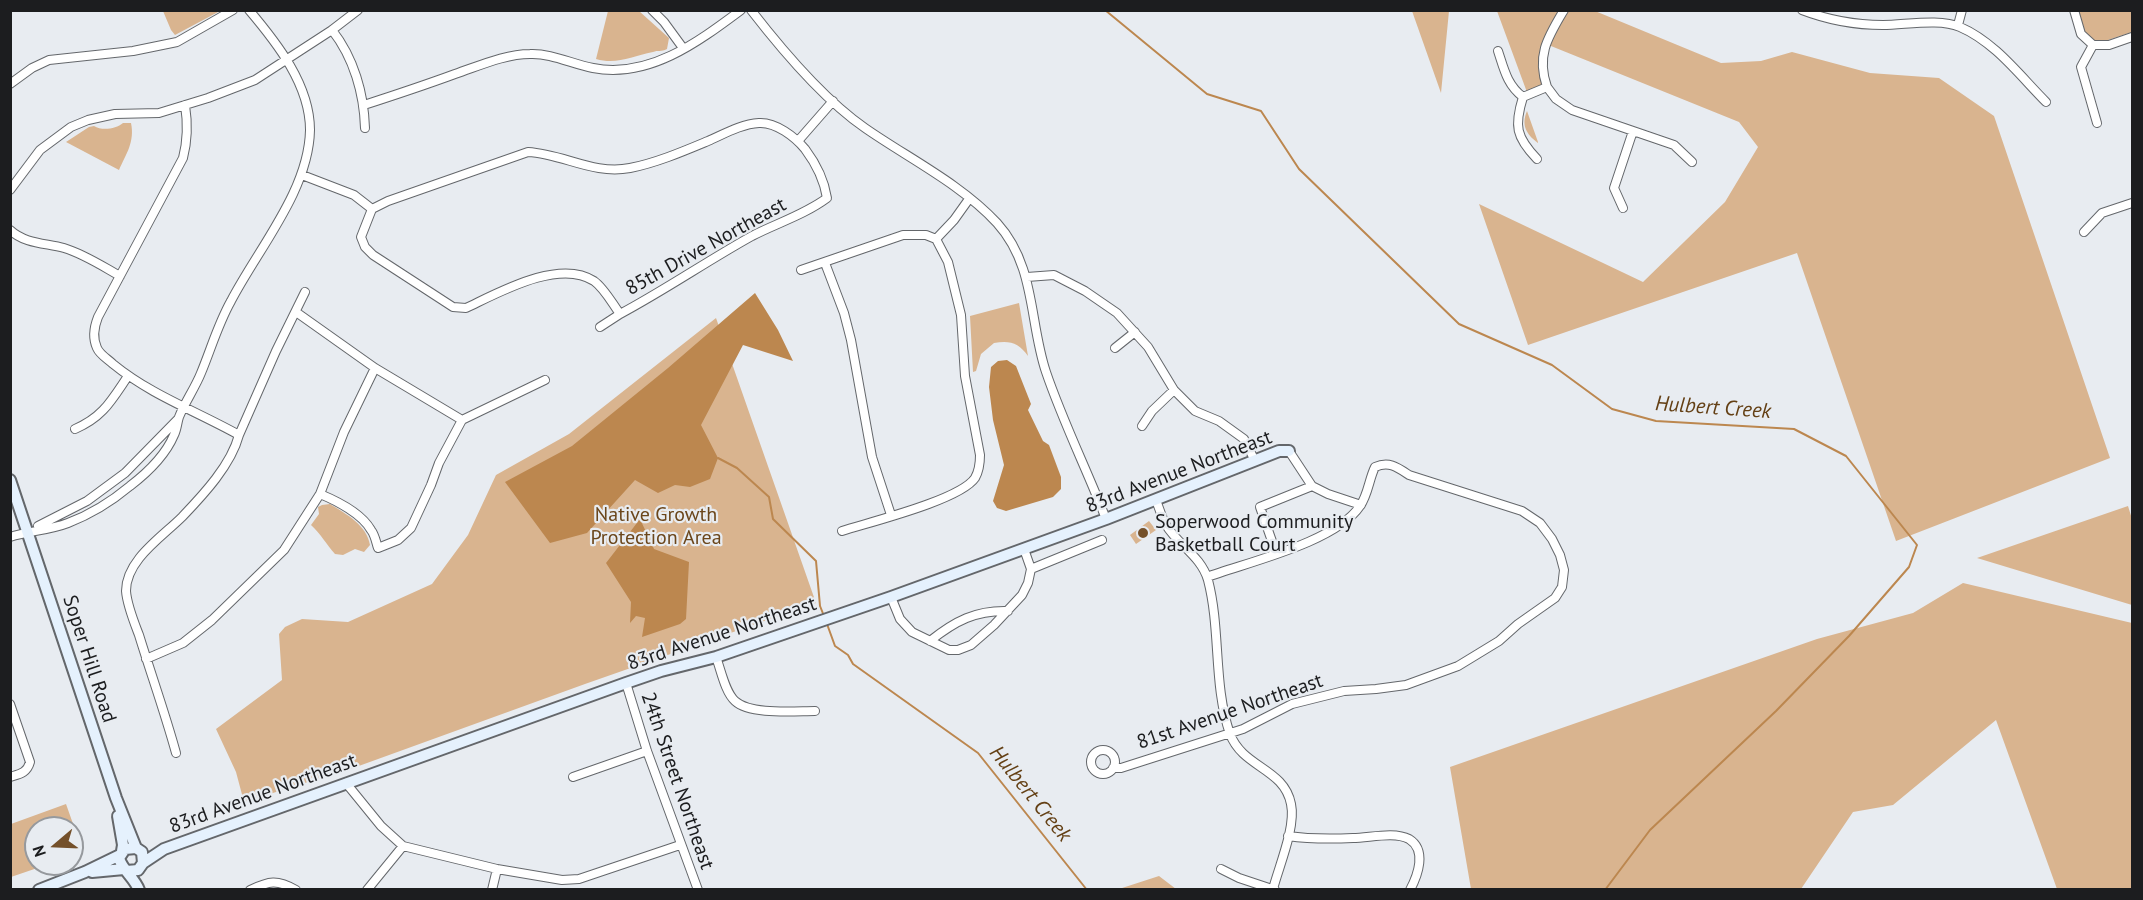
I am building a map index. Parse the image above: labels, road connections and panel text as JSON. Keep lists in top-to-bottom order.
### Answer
{
  "streets": {
    "street": [
      "85th Drive Northeast",
      "83rd Avenue Northeast",
      "Soper Hill Road",
      "81st Avenue Northeast",
      "24th Street Northeast"
    ]
  },
  "crossings": [
    ["83rd Avenue Northeast", "Soper Hill Road"],
    ["83rd Avenue Northeast", "24th Street Northeast"]
  ],
  "water": ["Hulbert Creek"],
  "parks": ["Native Growth Protection Area"],
  "places": ["Soperwood Community Basketball Court"],
  "north": "left"
}
